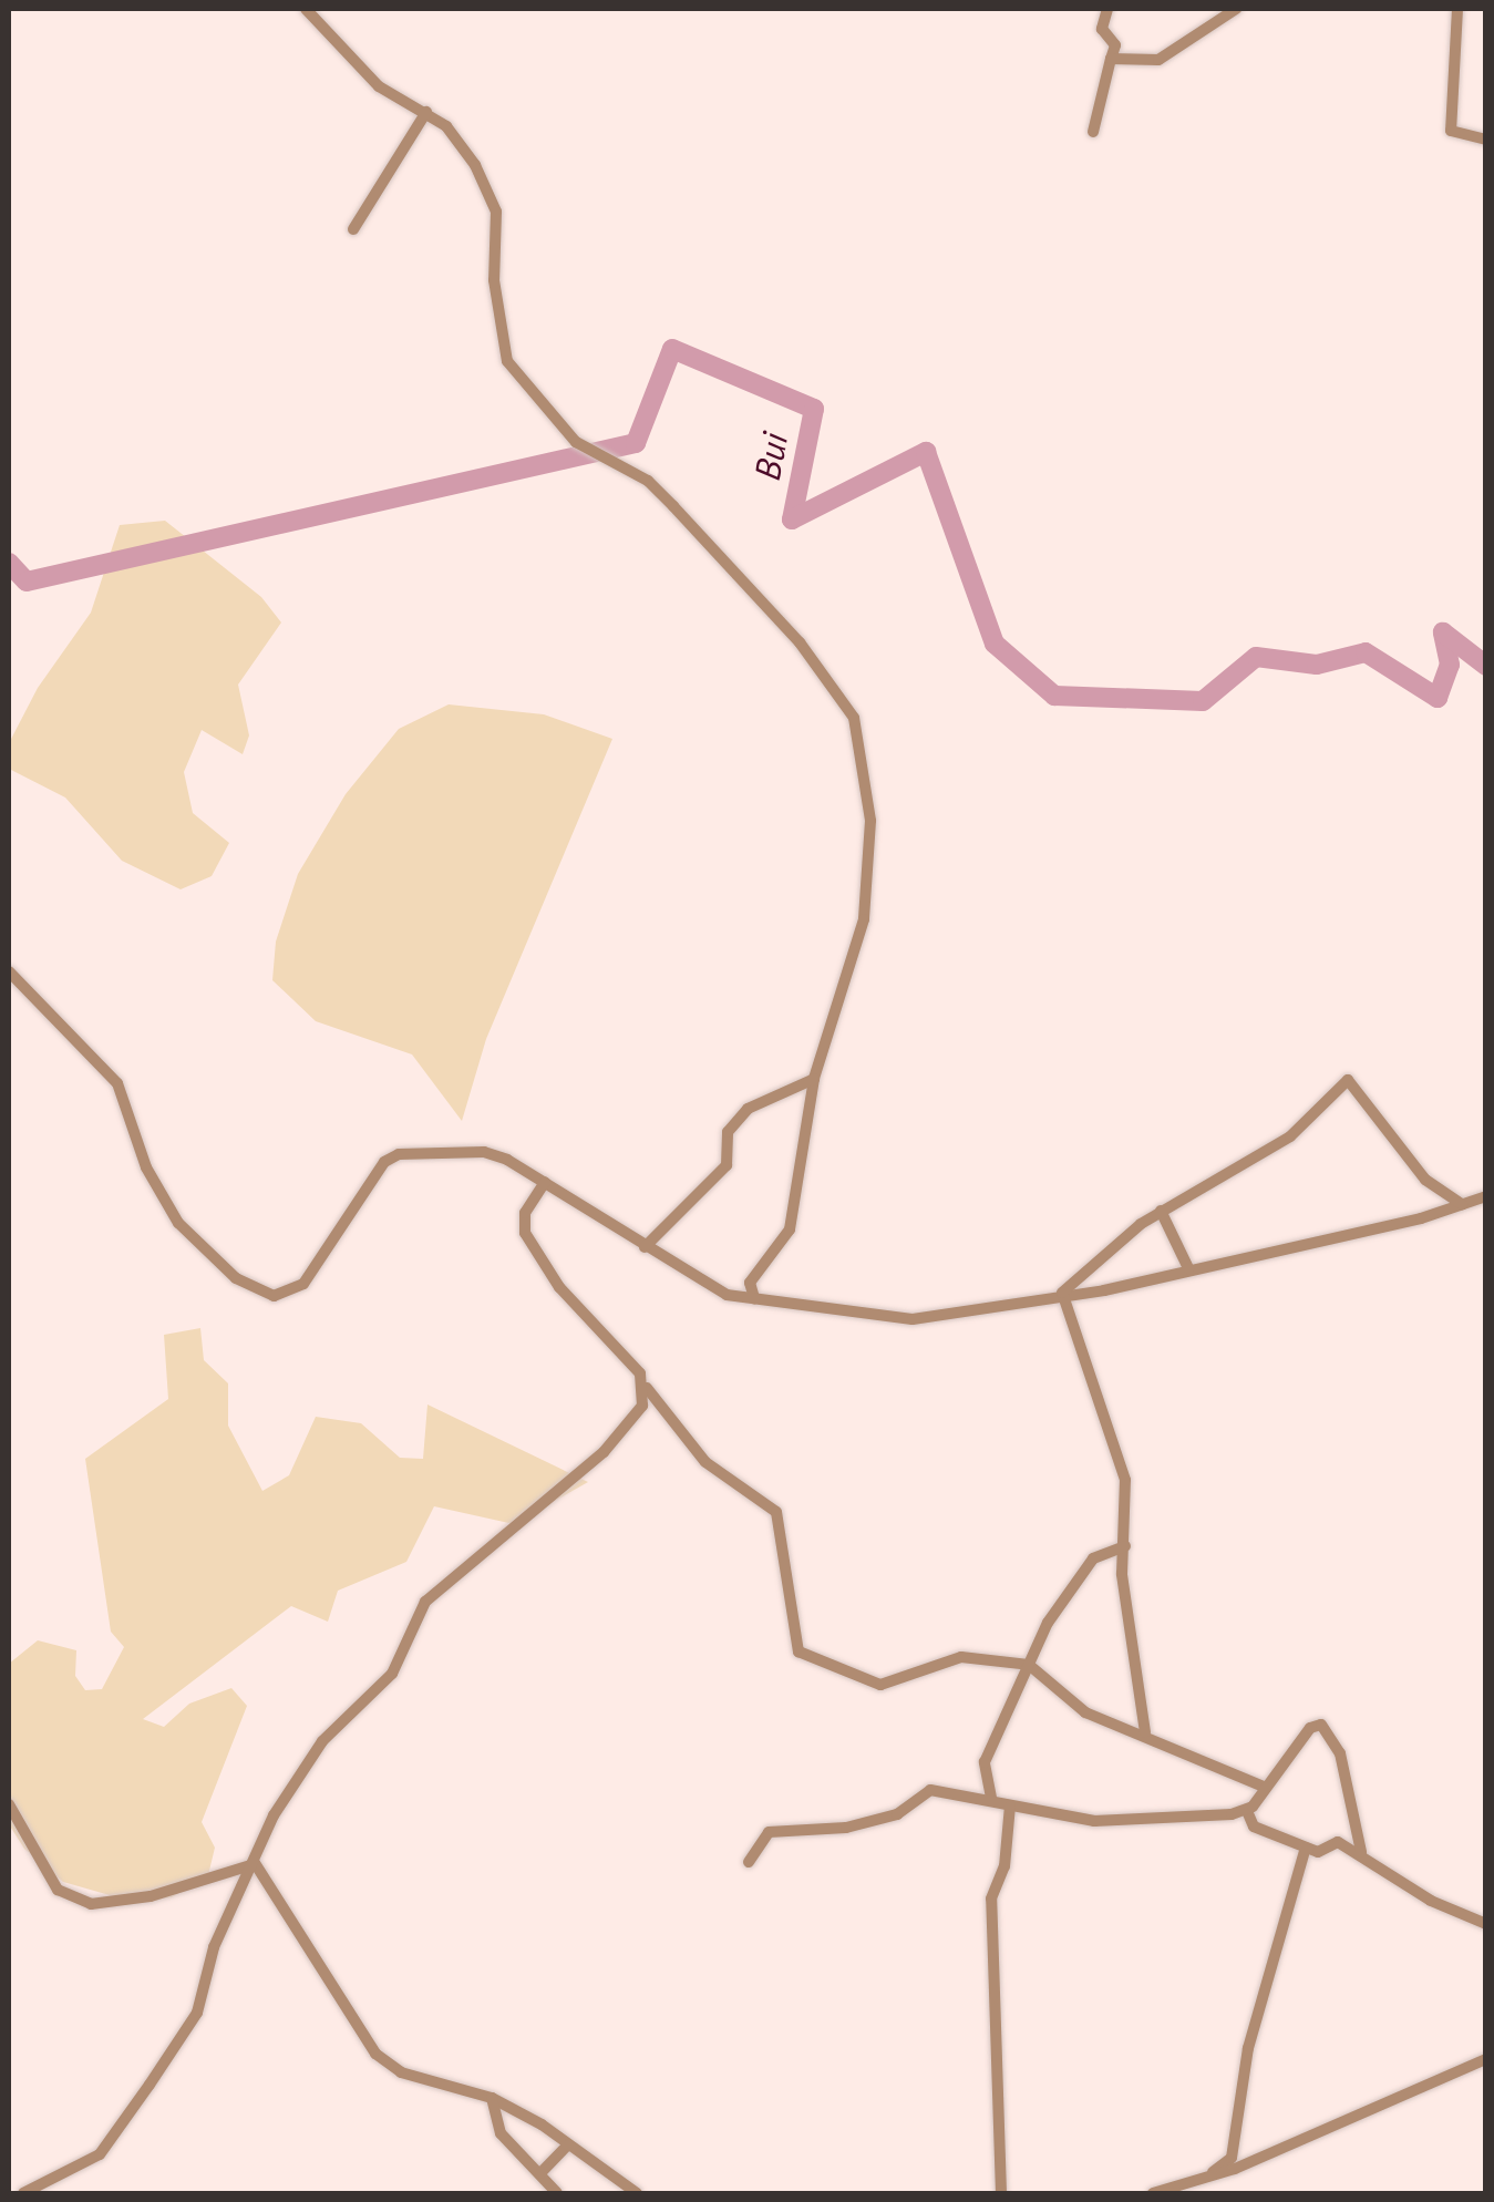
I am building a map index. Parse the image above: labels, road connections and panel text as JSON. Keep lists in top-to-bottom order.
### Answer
{
  "water": ["Bui"]
}
